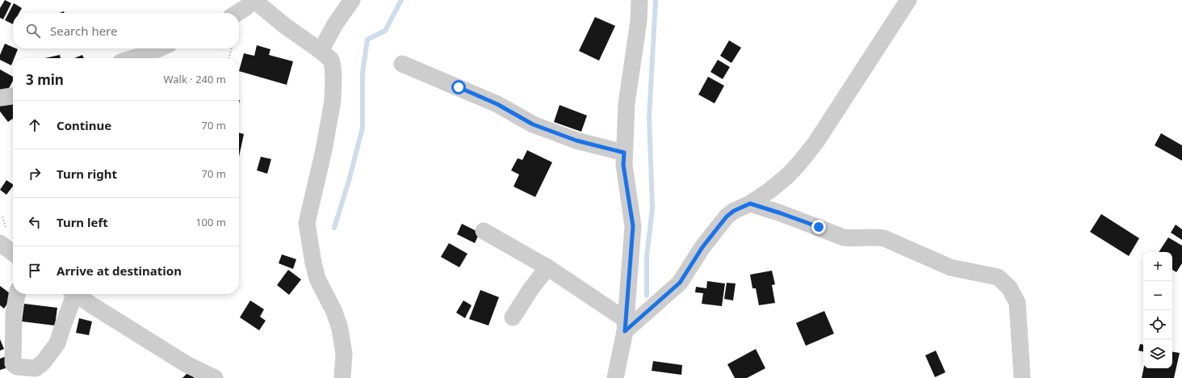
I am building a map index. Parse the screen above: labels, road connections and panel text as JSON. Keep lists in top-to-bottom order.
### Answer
{
  "page": {
    "search": "Search here",
    "heading": ["3 min", "Walk · 240 m"],
    "list": [
      ["Continue", "70 m"],
      ["Turn right", "70 m"],
      ["Turn left", "100 m"],
      "Arrive at destination"
    ],
    "map_buttons": ["+", "−"]
  }
}
